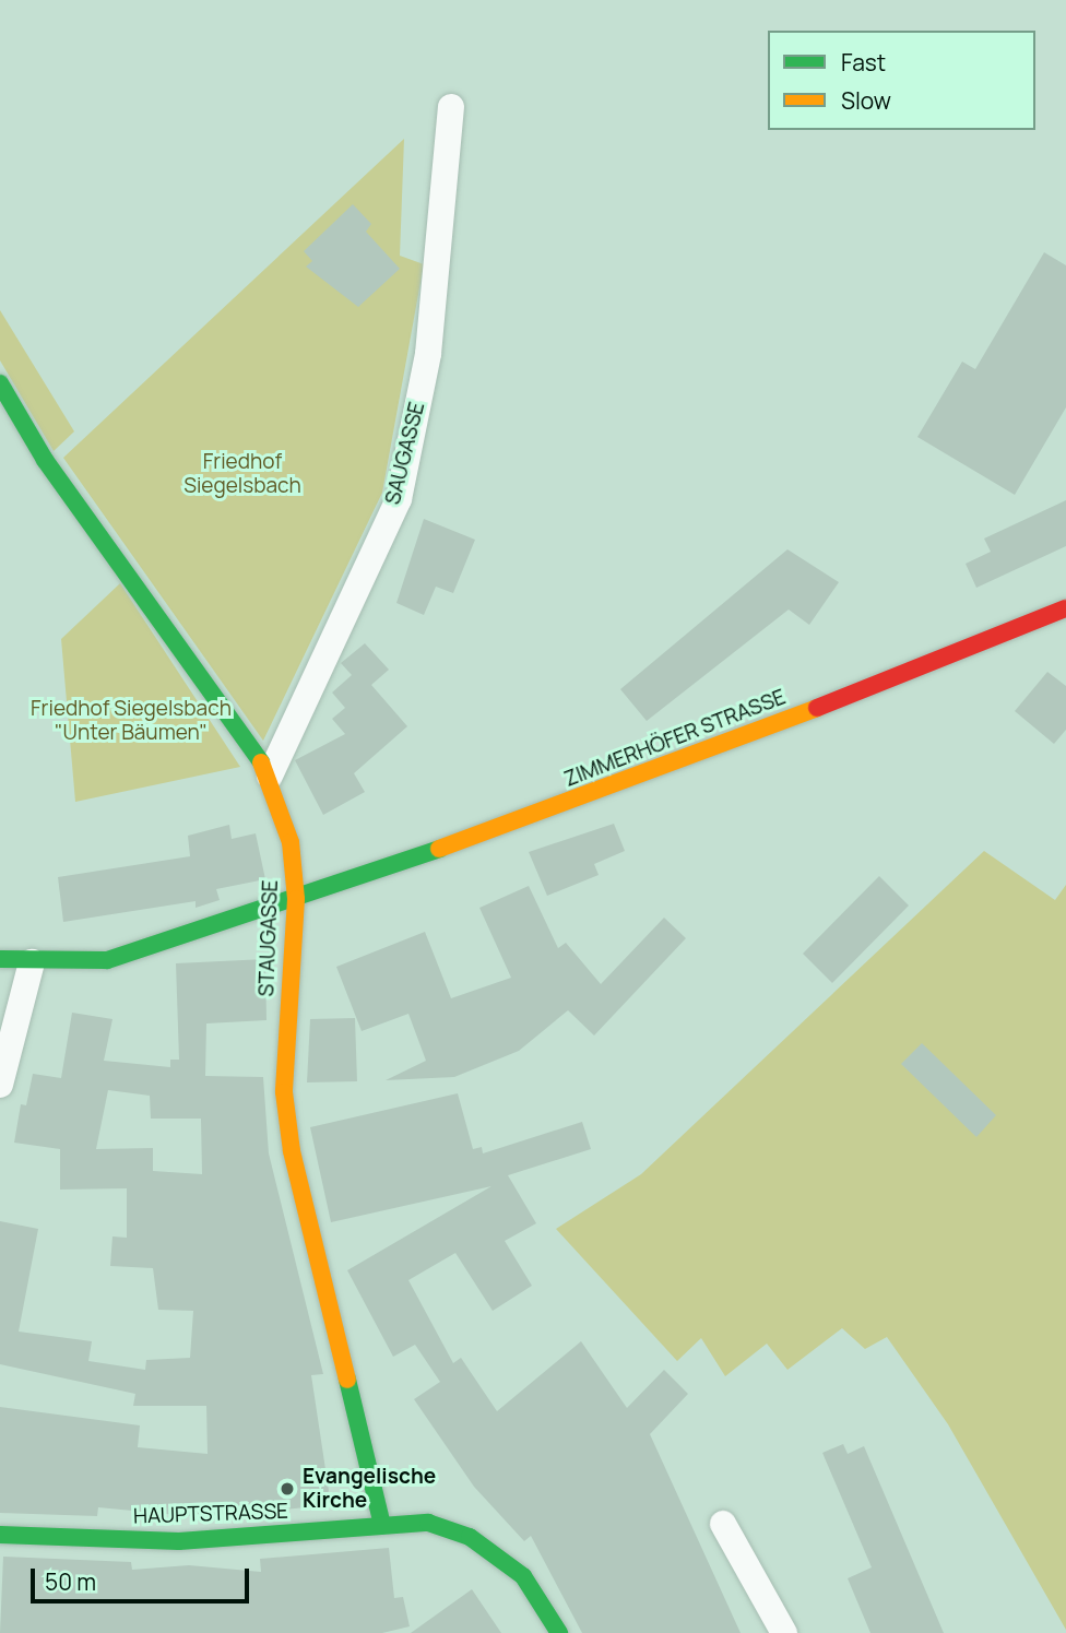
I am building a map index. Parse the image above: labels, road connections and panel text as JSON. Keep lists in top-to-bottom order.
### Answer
{
  "streets": {
    "street": [
      "SAUGASSE",
      "ZIMMERHÖFER STRASSE",
      "STAUGASSE",
      "HAUPTSTRASSE"
    ]
  },
  "crossings": [
    ["SAUGASSE", "STAUGASSE"],
    ["ZIMMERHÖFER STRASSE", "STAUGASSE"],
    ["STAUGASSE", "HAUPTSTRASSE"]
  ],
  "parks": ["Friedhof Siegelsbach", "Friedhof Siegelsbach \"Unter Bäumen\""],
  "places": ["Evangelische Kirche"],
  "legend": ["Fast", "Slow"],
  "scale_bar": "50 m"
}
